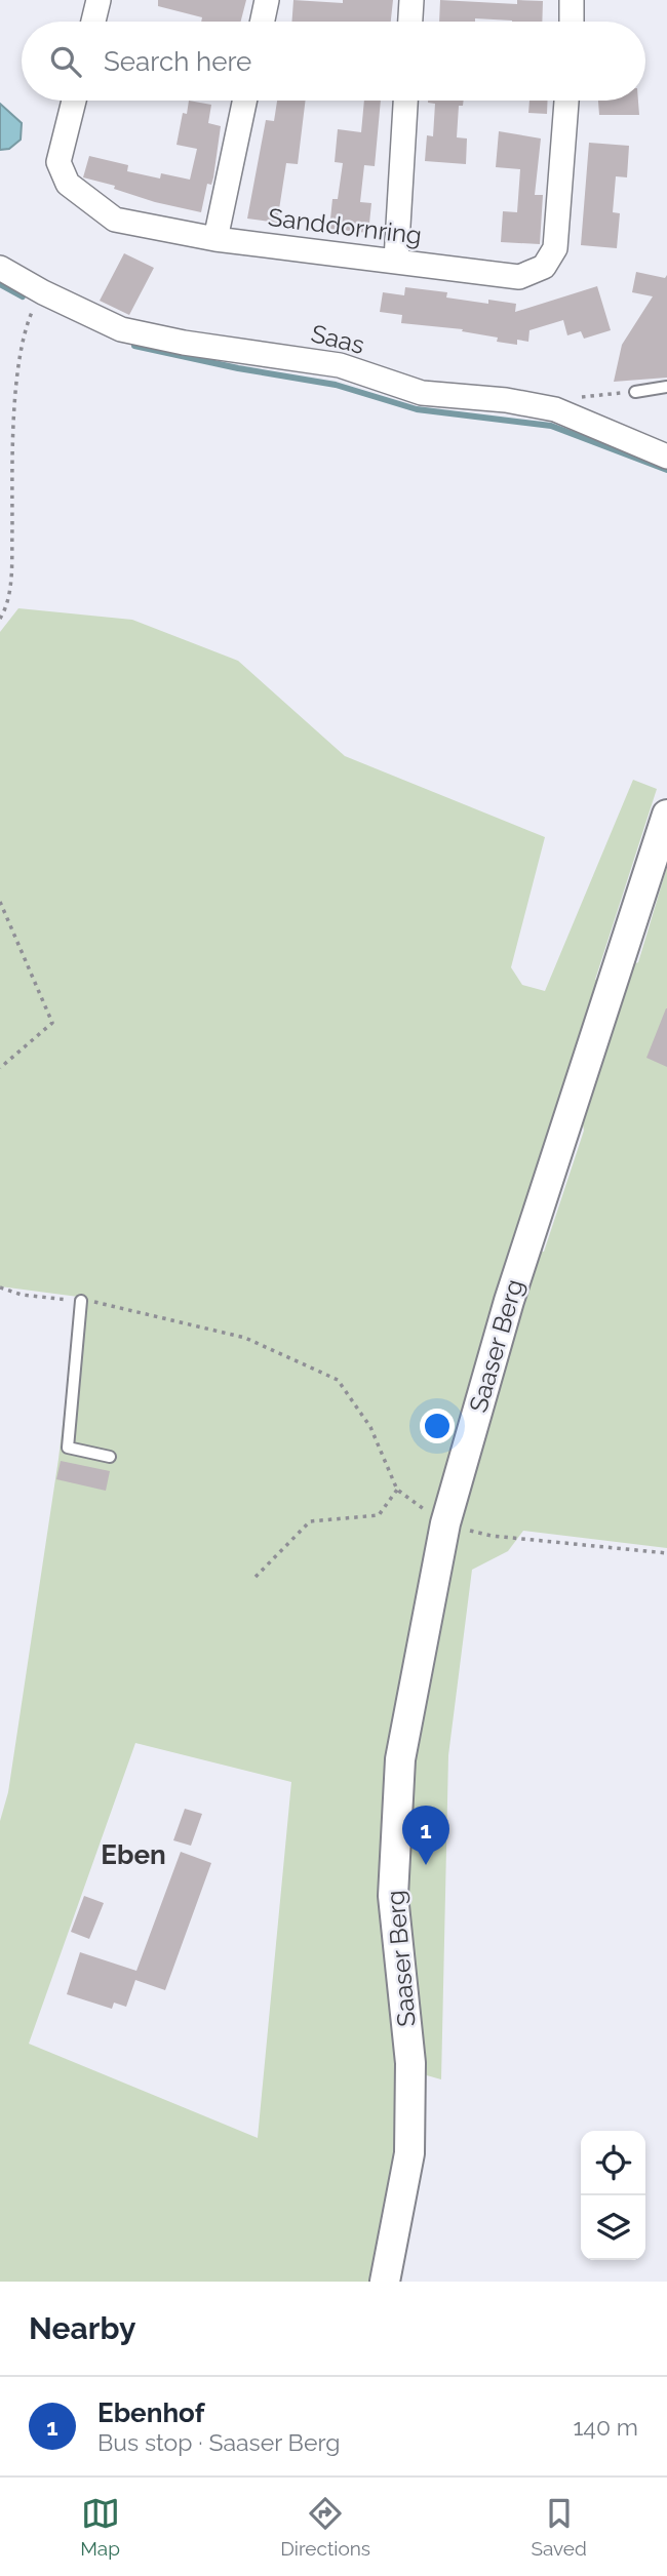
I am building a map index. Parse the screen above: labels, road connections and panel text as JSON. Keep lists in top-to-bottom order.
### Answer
{
  "streets": {
    "street": ["Sanddornring", "Saas", "Saaser Berg"]
  },
  "districts": ["Eben"],
  "page": {
    "search": "Search here",
    "pins": "1",
    "heading": "Nearby",
    "list": [
      {
        "mark": "1",
        "name": "Ebenhof",
        "note": "Bus stop · Saaser Berg",
        "value": "140 m"
      }
    ],
    "nav": ["Map", "Directions", "Saved"]
  }
}
